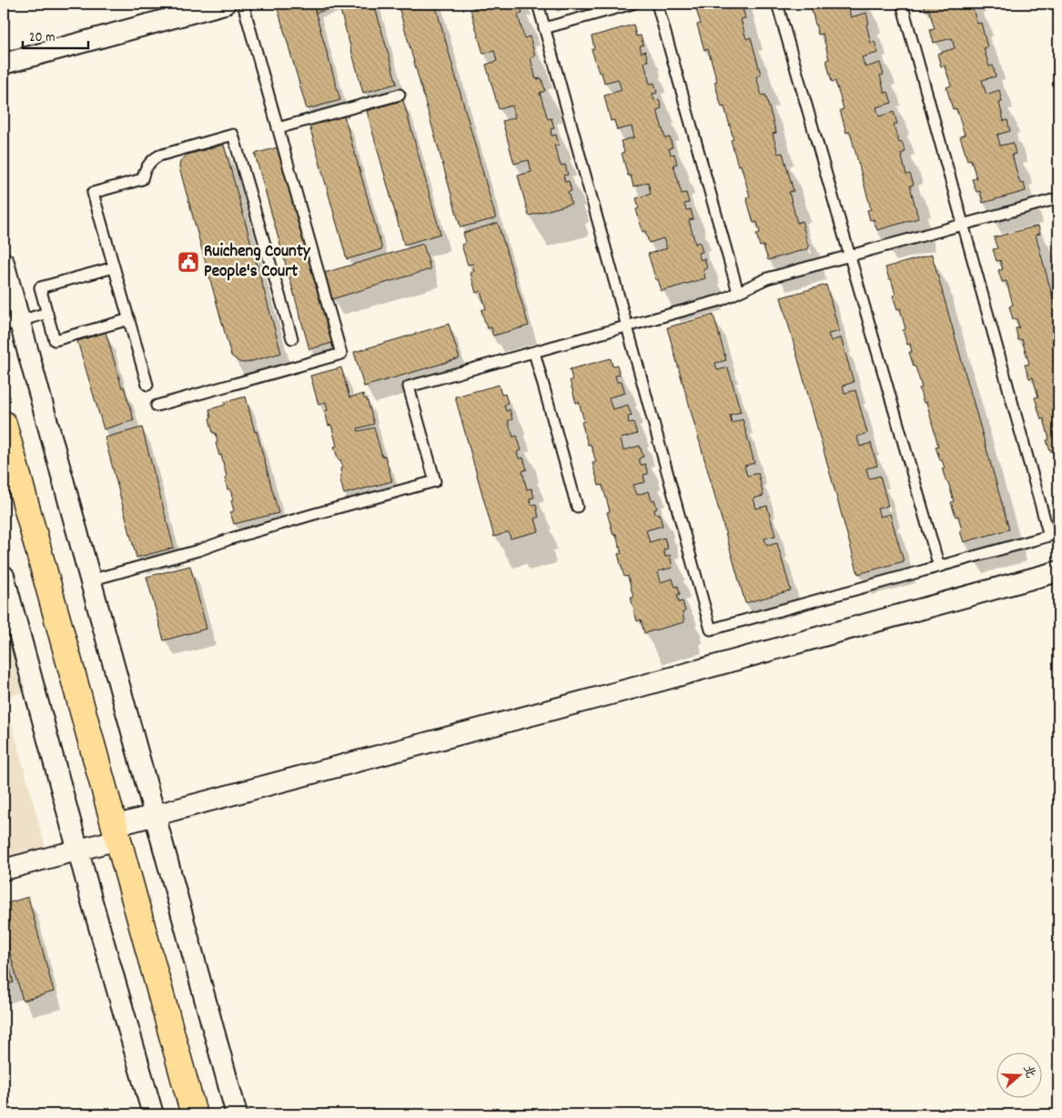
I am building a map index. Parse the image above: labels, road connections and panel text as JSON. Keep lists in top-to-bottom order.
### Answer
{
  "places": {
    "public building": ["Ruicheng County People's Court"]
  },
  "scale_bar": "20 m",
  "north": "right"
}
